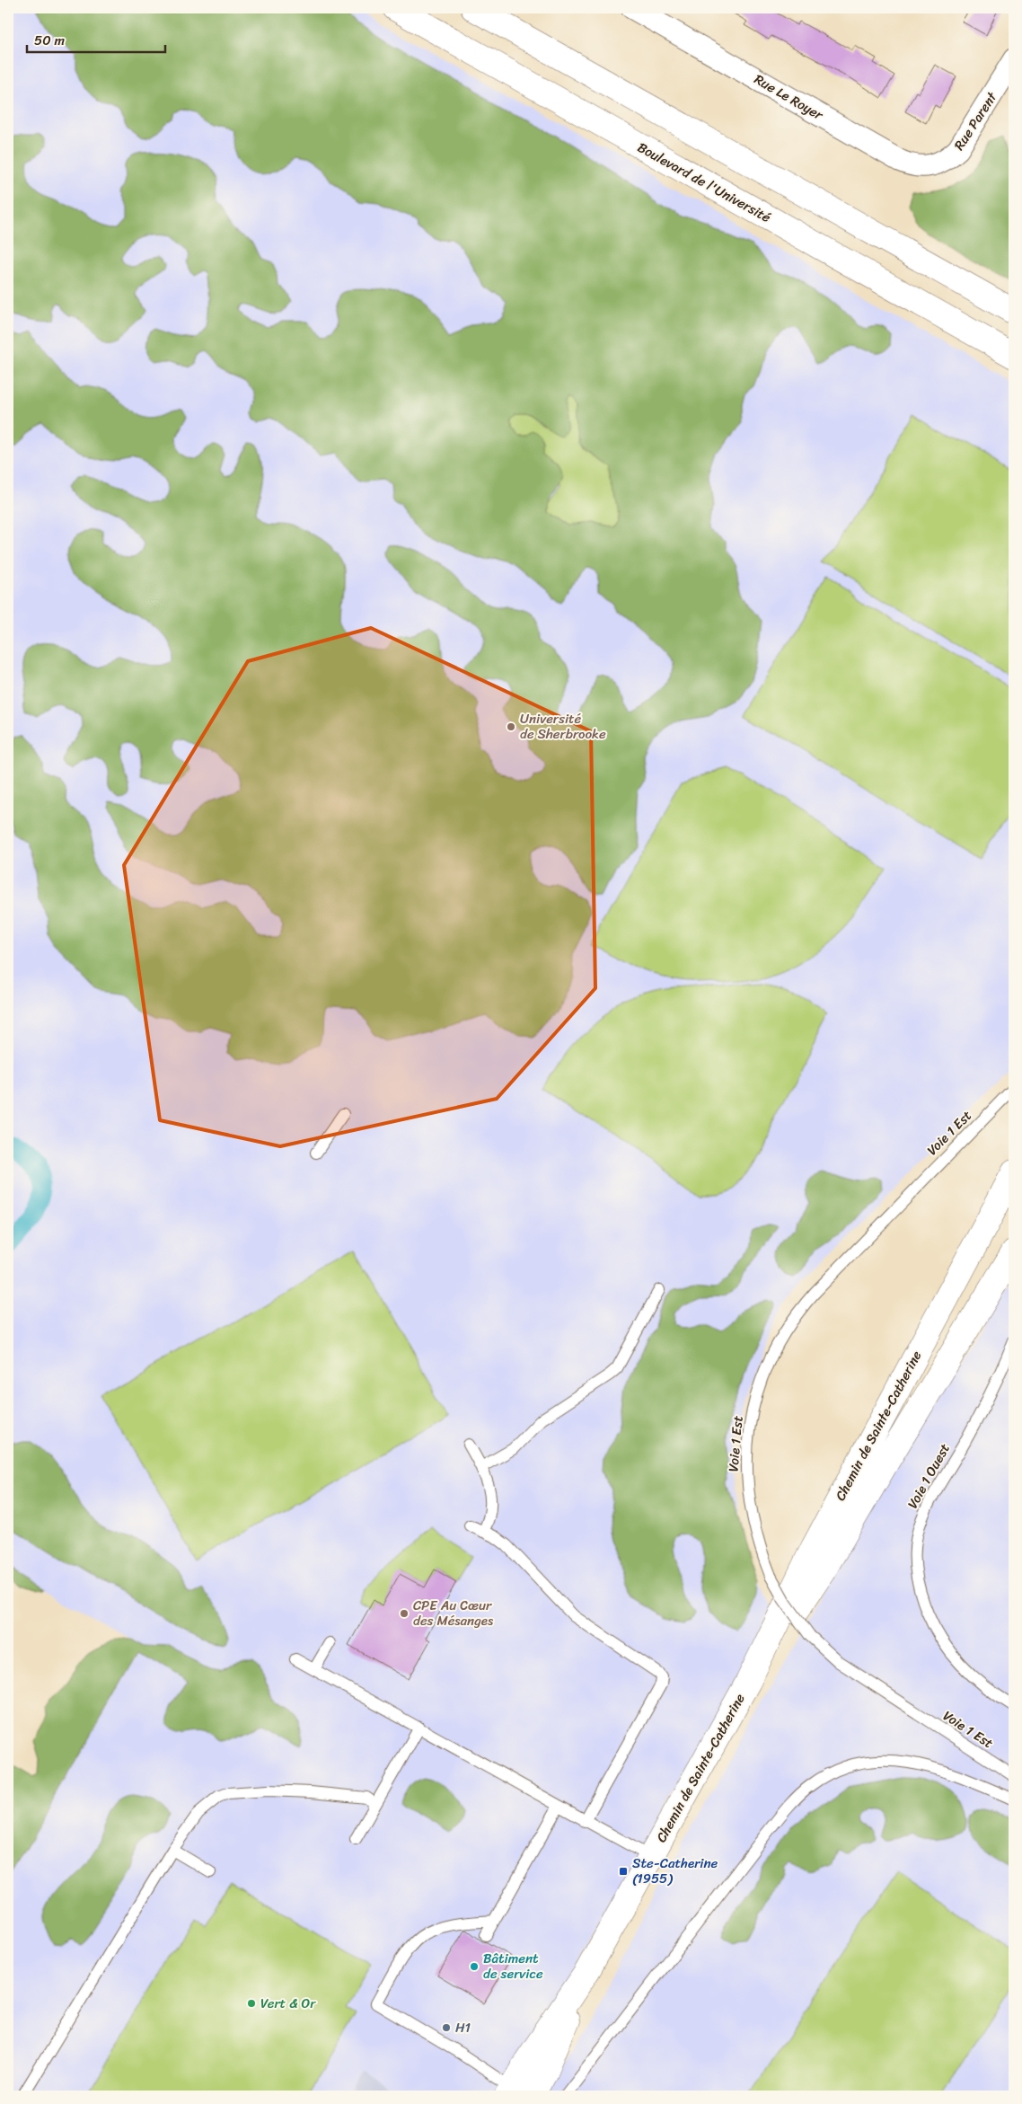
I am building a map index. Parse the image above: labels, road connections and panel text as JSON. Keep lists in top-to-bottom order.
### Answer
{
  "streets": {
    "main road": ["Boulevard de l'Université", "Chemin de Sainte-Catherine"],
    "street": ["Rue Le Royer", "Rue Parent"],
    "lane": ["Voie 1 Est", "Voie 1 Ouest"]
  },
  "crossings": [
    ["Rue Le Royer", "Rue Parent"]
  ],
  "places": {
    "other": [
      "Université de Sherbrooke",
      "CPE Au Cœur des Mésanges",
      "Bâtiment de service",
      "Vert & Or",
      "H1"
    ],
    "transit": ["Ste-Catherine (1955)"]
  },
  "scale_bar": "50 m"
}
